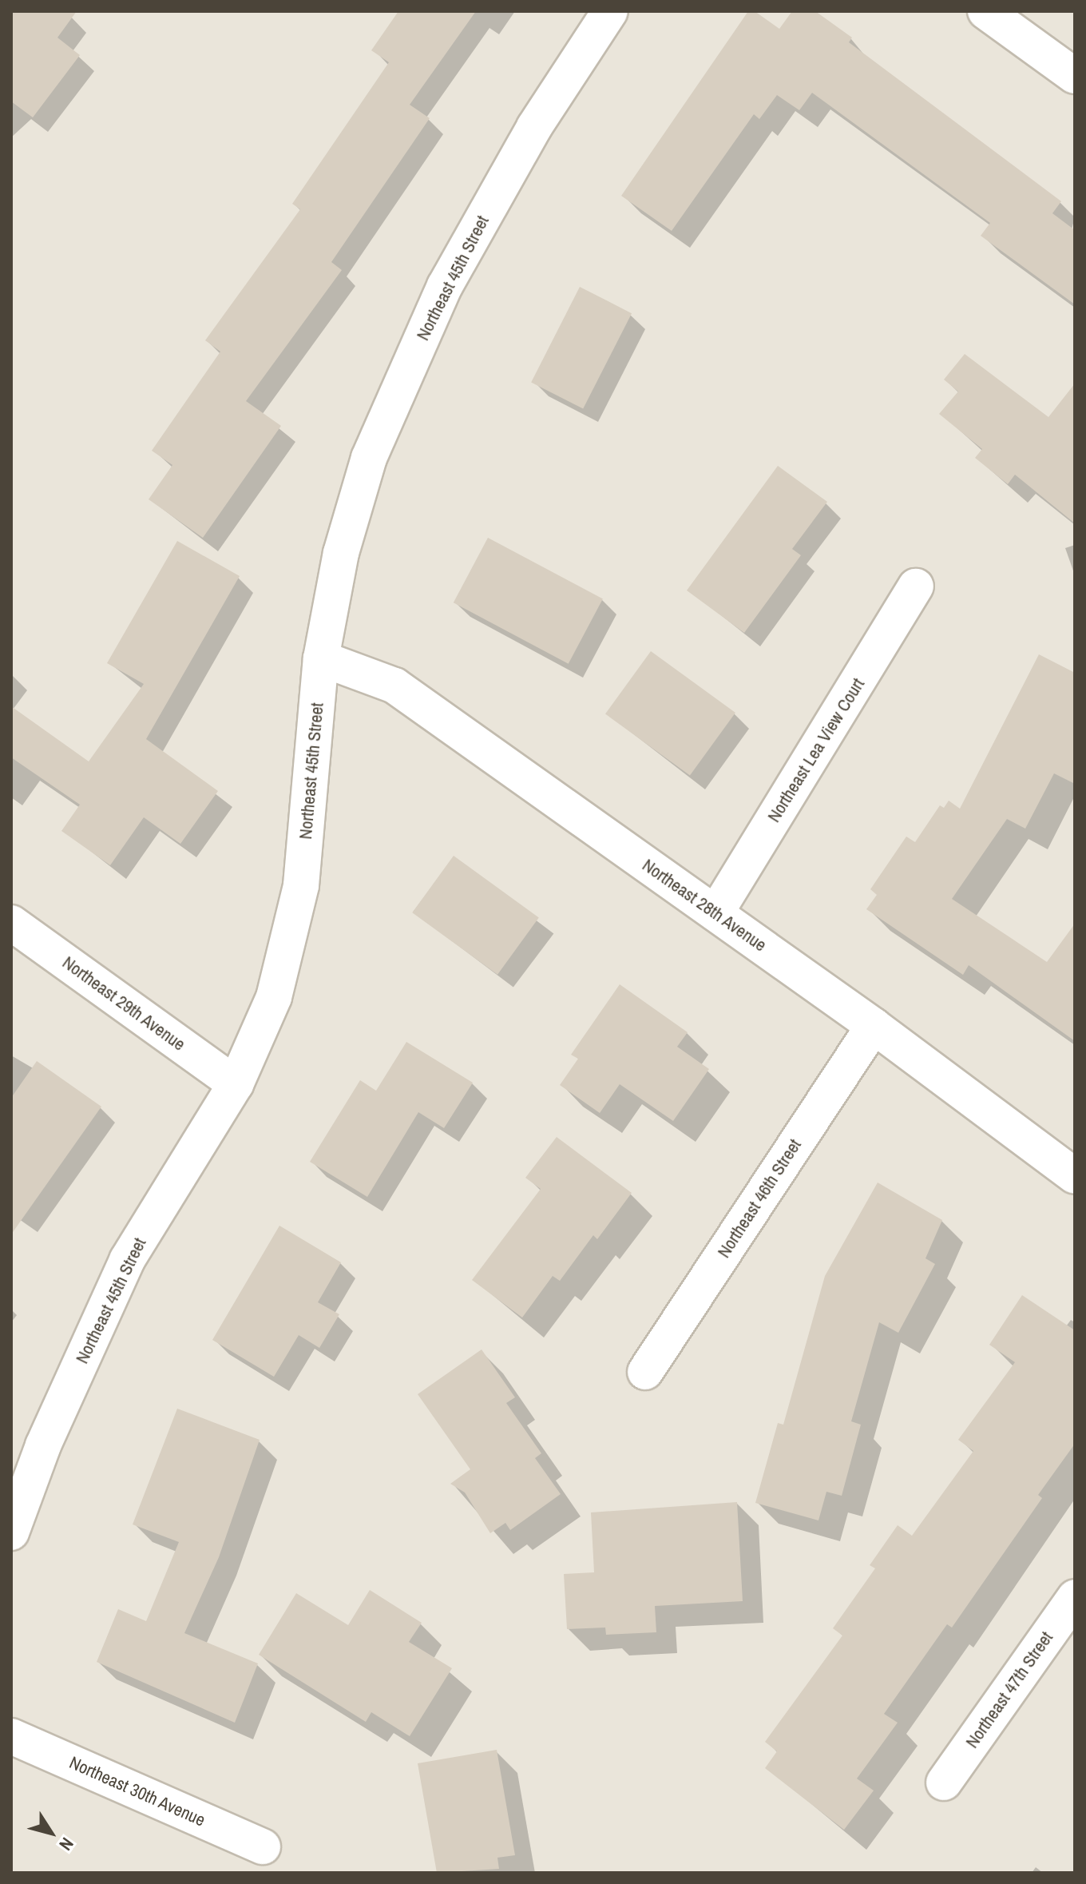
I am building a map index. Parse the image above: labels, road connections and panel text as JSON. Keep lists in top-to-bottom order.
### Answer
{
  "streets": {
    "street": [
      "Northeast 45th Street",
      "Northeast Lea View Court",
      "Northeast 28th Avenue",
      "Northeast 29th Avenue",
      "Northeast 46th Street",
      "Northeast 47th Street",
      "Northeast 30th Avenue"
    ]
  },
  "crossings": [
    ["Northeast 45th Street", "Northeast 28th Avenue"],
    ["Northeast 45th Street", "Northeast 29th Avenue"],
    ["Northeast Lea View Court", "Northeast 28th Avenue"],
    ["Northeast 28th Avenue", "Northeast 46th Street"]
  ],
  "north": "bottom right"
}
